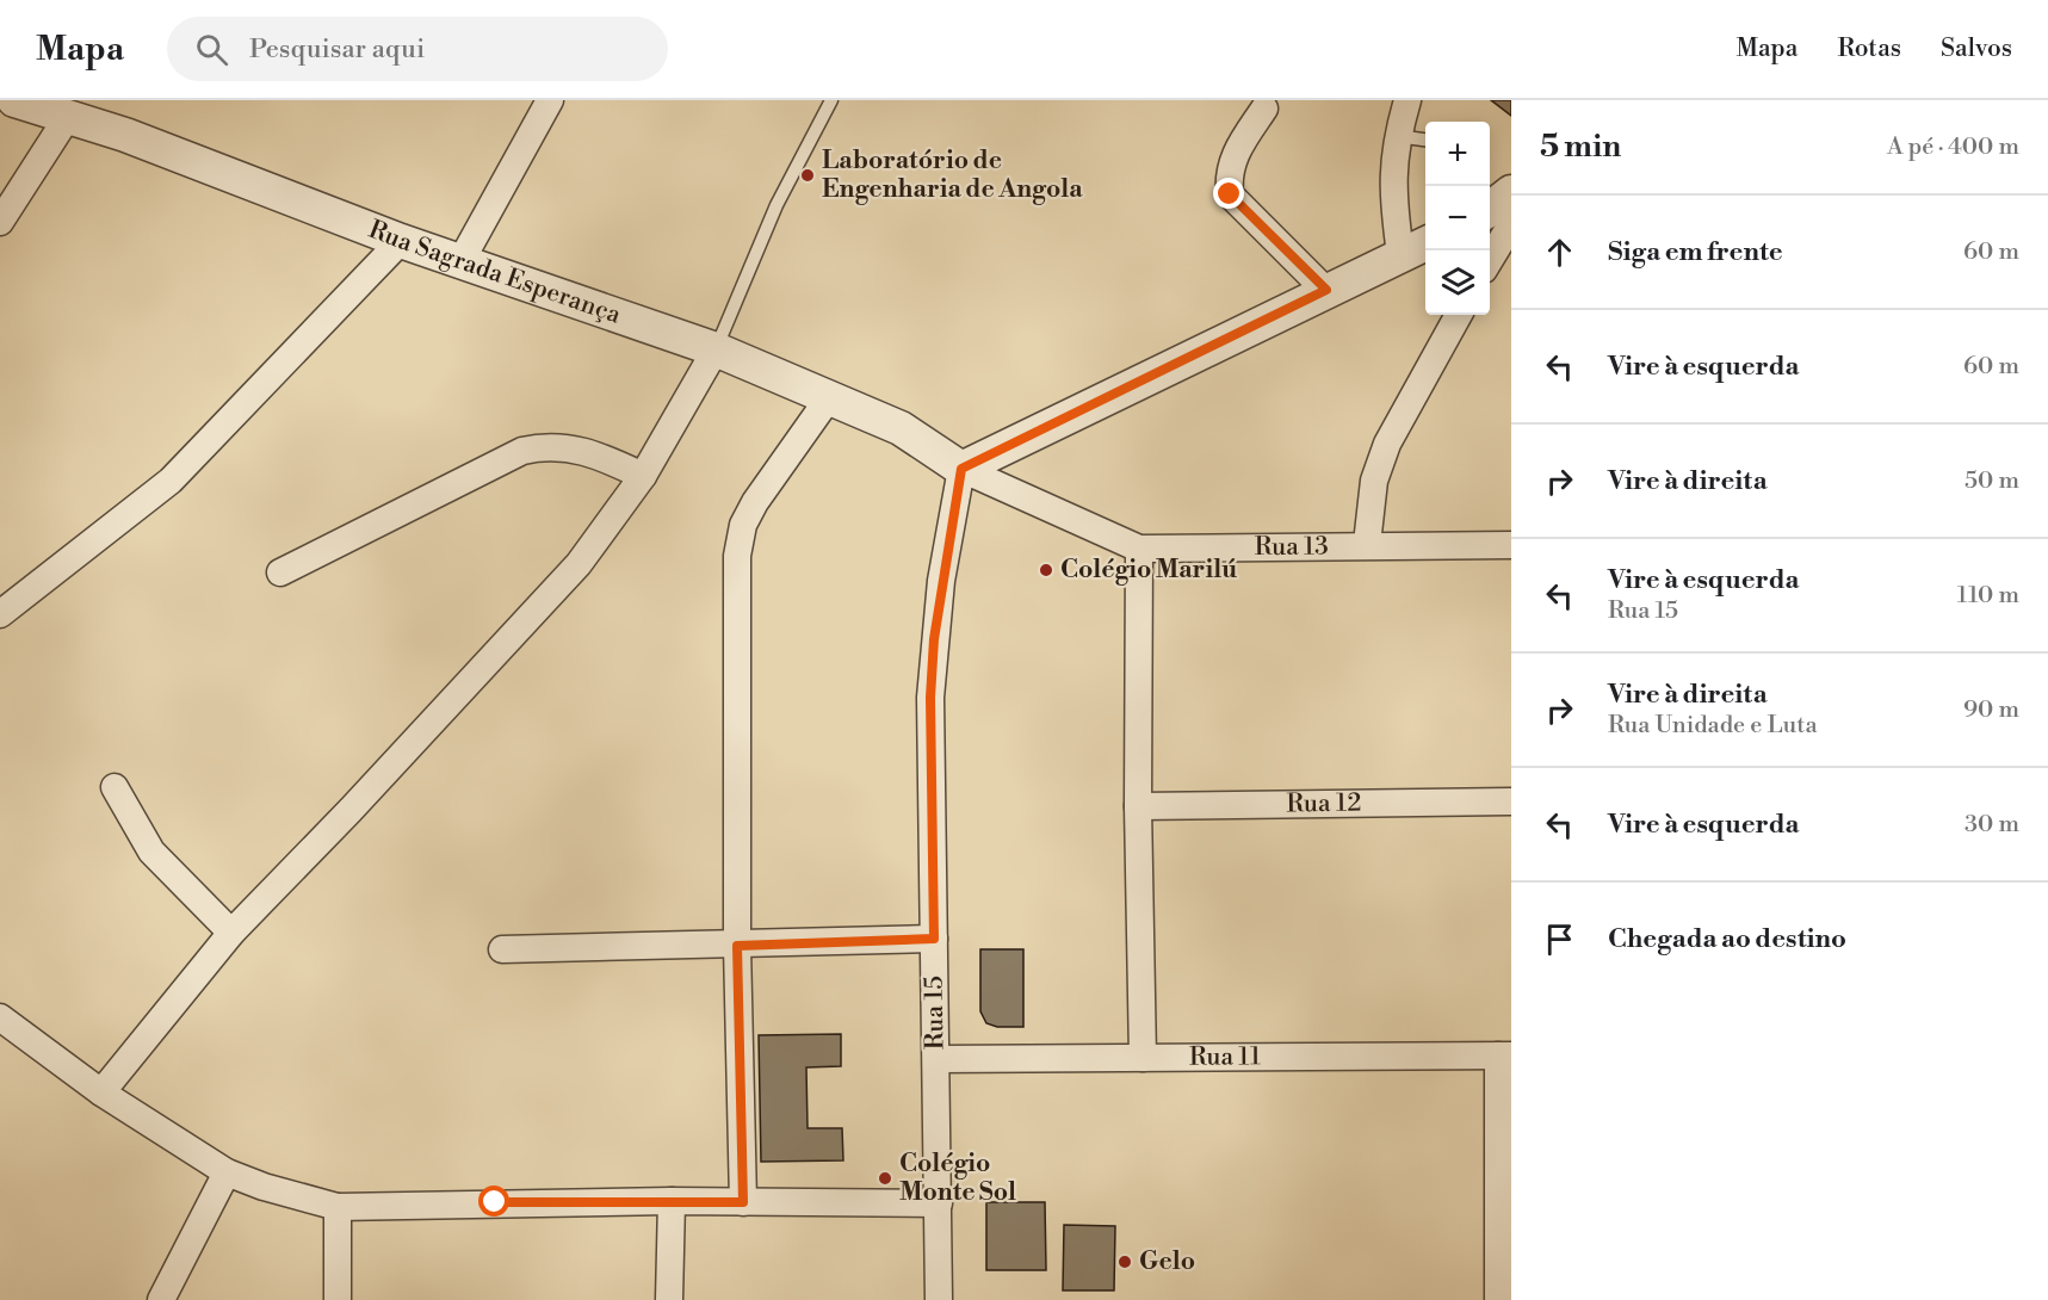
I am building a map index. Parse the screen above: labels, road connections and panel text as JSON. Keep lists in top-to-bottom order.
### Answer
{
  "streets": {
    "street": [
      "Rua Sagrada Esperança",
      "Rua 13",
      "Rua 12",
      "Rua 15",
      "Rua 11"
    ]
  },
  "crossings": [
    ["Rua Sagrada Esperança", "Rua 13"],
    ["Rua Sagrada Esperança", "Rua 15"],
    ["Rua 13", "Rua 15"],
    ["Rua 15", "Rua 11"]
  ],
  "places": [
    "Laboratório de Engenharia de Angola",
    "Colégio Marilú",
    "Colégio Monte Sol",
    "Gelo"
  ],
  "page": {
    "header": "Mapa",
    "search": "Pesquisar aqui",
    "nav": ["Mapa", "Rotas", "Salvos"],
    "heading": ["5 min", "A pé · 400 m"],
    "map_buttons": ["+", "−"],
    "list": [
      ["Siga em frente", "60 m"],
      ["Vire à esquerda", "60 m"],
      ["Vire à direita", "50 m"],
      ["Vire à esquerda", "Rua 15", "110 m"],
      ["Vire à direita", "Rua Unidade e Luta", "90 m"],
      ["Vire à esquerda", "30 m"],
      "Chegada ao destino"
    ]
  }
}
